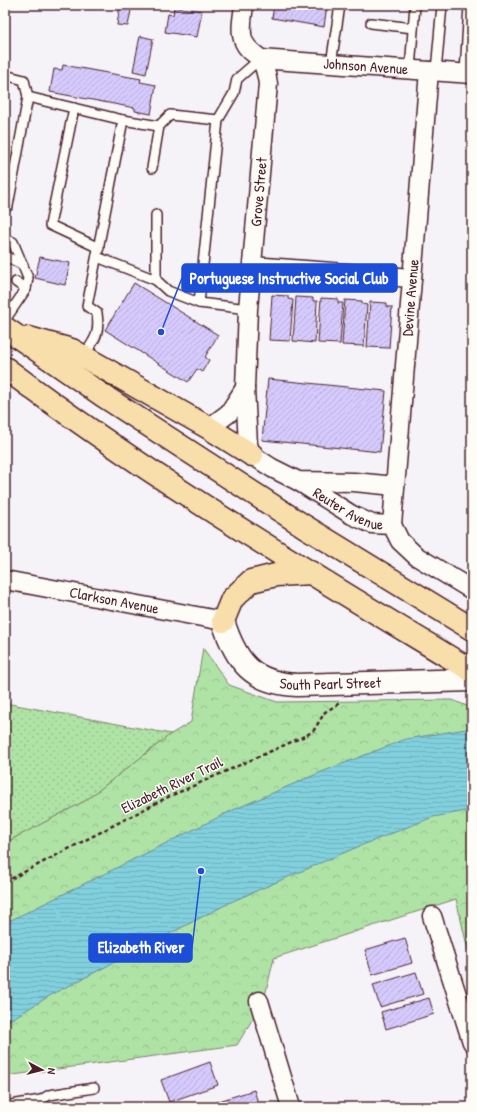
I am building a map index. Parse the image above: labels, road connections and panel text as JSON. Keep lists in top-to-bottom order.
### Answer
{
  "streets": {
    "street": [
      "Johnson Avenue",
      "Grove Street",
      "Devine Avenue",
      "Reuter Avenue",
      "Clarkson Avenue",
      "South Pearl Street"
    ],
    "path": ["Elizabeth River Trail"]
  },
  "crossings": [
    ["Johnson Avenue", "Grove Street"],
    ["Johnson Avenue", "Devine Avenue"],
    ["Grove Street", "Reuter Avenue"],
    ["Devine Avenue", "Reuter Avenue"],
    ["Clarkson Avenue", "South Pearl Street"]
  ],
  "places": ["Portuguese Instructive Social Club", "Elizabeth River"],
  "north": "right"
}
